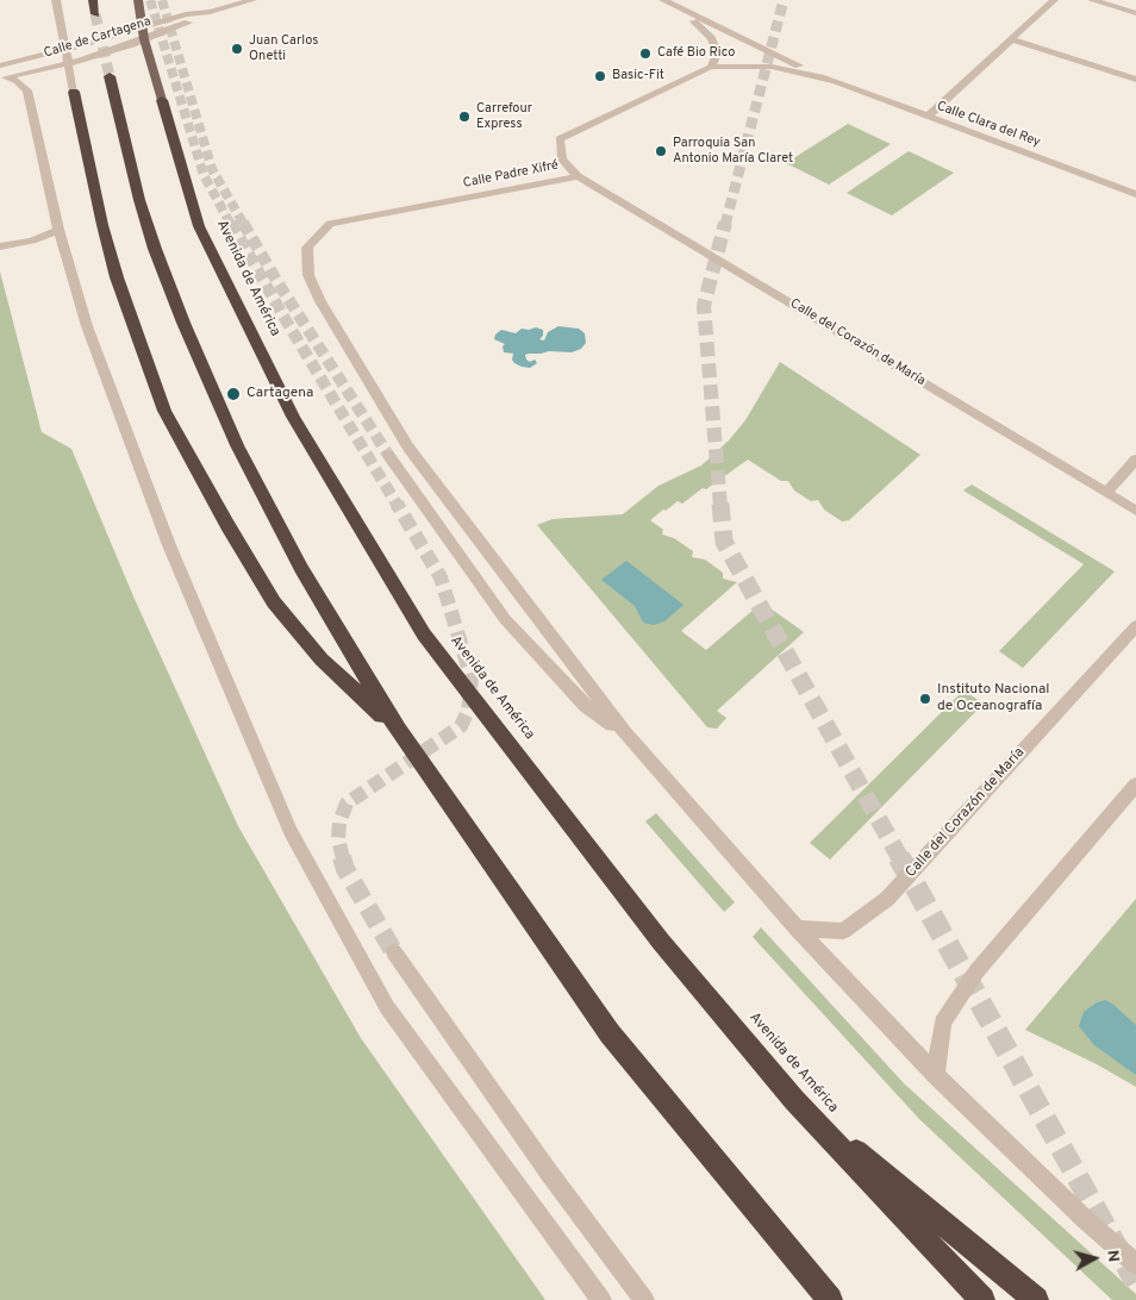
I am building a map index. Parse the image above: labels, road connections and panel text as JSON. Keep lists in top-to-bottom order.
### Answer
{
  "streets": {
    "highway": ["Avenida de América"],
    "street": [
      "Calle de Cartagena",
      "Calle Clara del Rey",
      "Calle Padre Xifré",
      "Calle del Corazón de María"
    ]
  },
  "crossings": [
    ["Calle de Cartagena", "Avenida de América"],
    ["Calle Clara del Rey", "Calle Padre Xifré"],
    ["Calle Padre Xifré", "Calle del Corazón de María"]
  ],
  "places": [
    "Juan Carlos Onetti",
    "Café Bio Rico",
    "Basic-Fit",
    "Carrefour Express",
    "Parroquia San Antonio María Claret",
    "Cartagena",
    "Instituto Nacional de Oceanografía"
  ],
  "north": "right"
}
